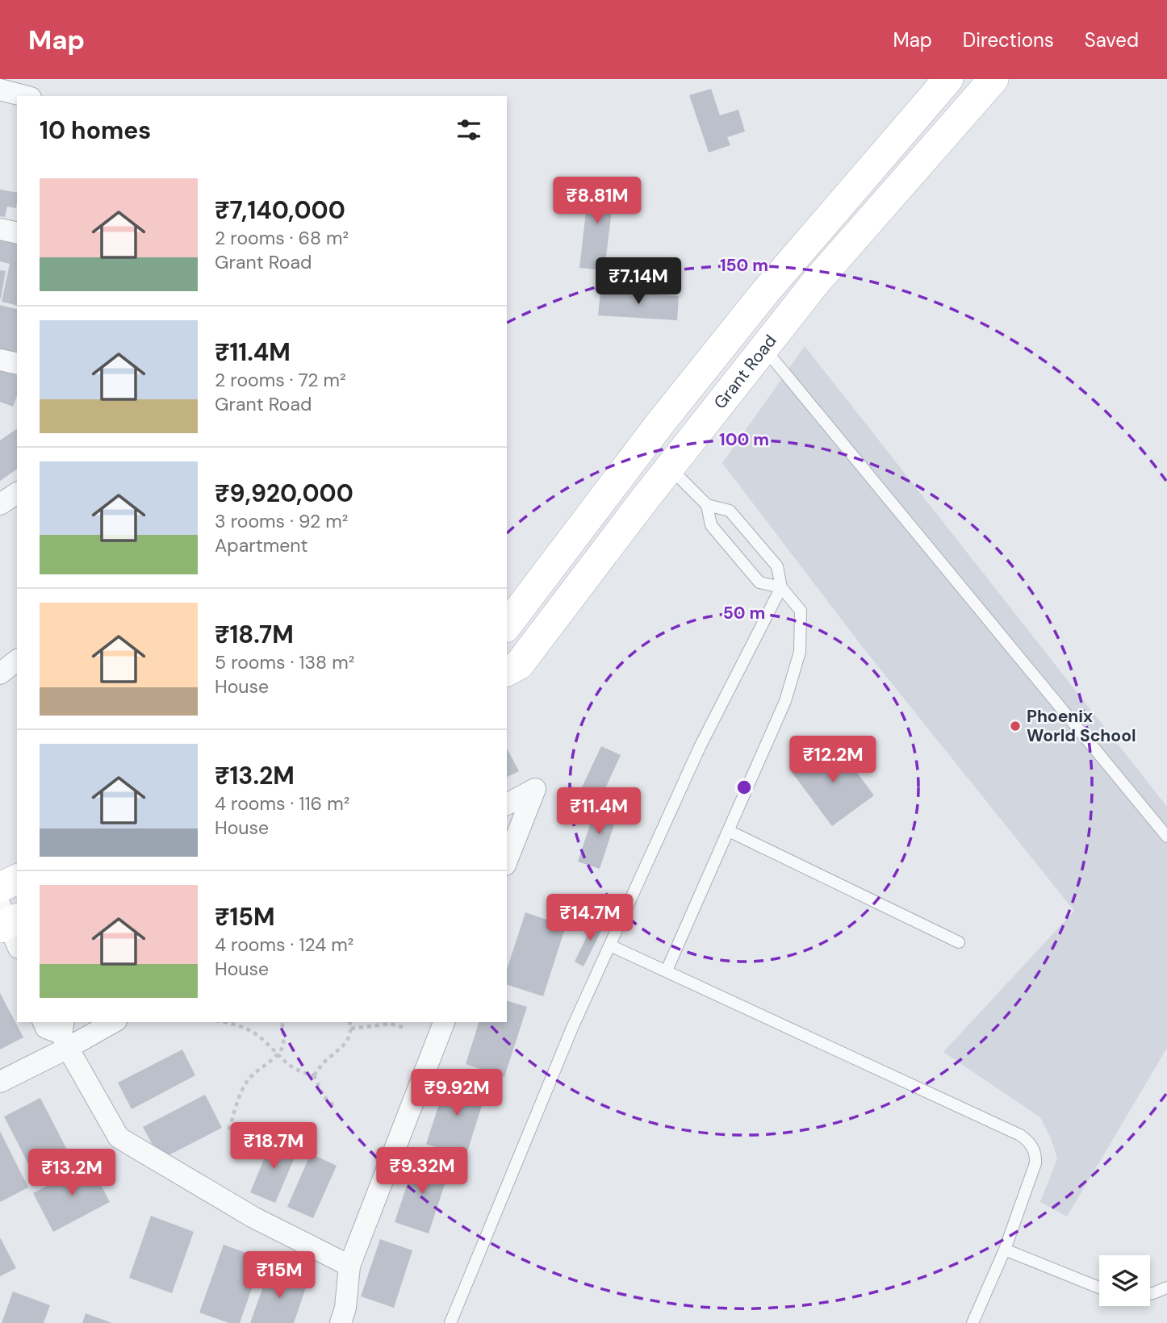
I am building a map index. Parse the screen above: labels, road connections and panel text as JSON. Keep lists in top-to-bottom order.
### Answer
{
  "streets": {
    "main road": ["Grant Road"]
  },
  "places": ["Phoenix World School"],
  "page": {
    "header": "Map",
    "nav": ["Map", "Directions", "Saved"],
    "heading": "10 homes",
    "list": [
      {
        "name": "₹7,140,000",
        "note": "2 rooms · 68 m² · Grant Road"
      },
      {
        "name": "₹11.4M",
        "note": "2 rooms · 72 m² · Grant Road"
      },
      {
        "name": "₹9,920,000",
        "note": "3 rooms · 92 m² · Apartment"
      },
      {
        "name": "₹18.7M",
        "note": "5 rooms · 138 m² · House"
      },
      {
        "name": "₹13.2M",
        "note": "4 rooms · 116 m² · House"
      },
      {
        "name": "₹15M",
        "note": "4 rooms · 124 m² · House"
      }
    ],
    "price": [
      "₹8.81M",
      "₹7.14M",
      "₹12.2M",
      "₹11.4M",
      "₹14.7M",
      "₹9.92M",
      "₹18.7M",
      "₹9.32M",
      "₹13.2M",
      "₹15M"
    ]
  },
  "rings": ["150 m", "100 m", "50 m"]
}
